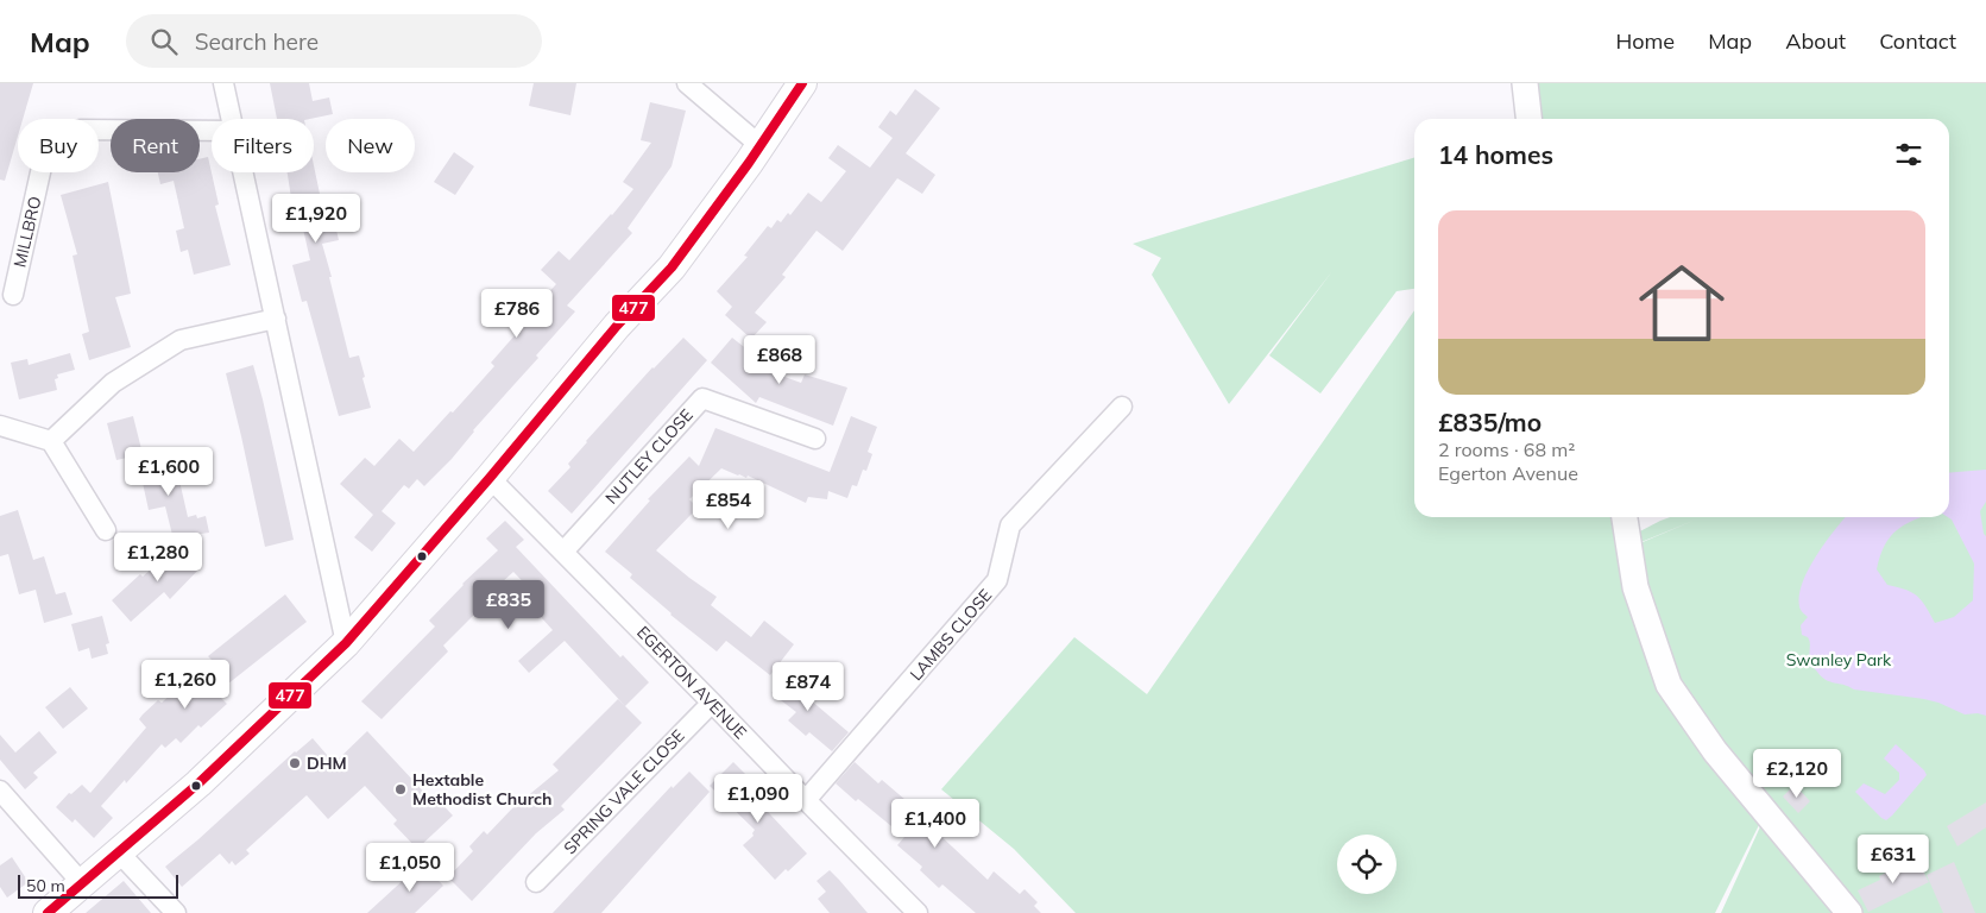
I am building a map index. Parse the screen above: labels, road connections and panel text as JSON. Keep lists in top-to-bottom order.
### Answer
{
  "streets": {
    "street": [
      "MILLBRO",
      "NUTLEY CLOSE",
      "LAMBS CLOSE",
      "EGERTON AVENUE",
      "SPRING VALE CLOSE"
    ]
  },
  "crossings": [
    ["NUTLEY CLOSE", "EGERTON AVENUE"],
    ["LAMBS CLOSE", "EGERTON AVENUE"],
    ["EGERTON AVENUE", "SPRING VALE CLOSE"]
  ],
  "parks": ["Swanley Park"],
  "places": ["DHM", "Hextable Methodist Church"],
  "lines": ["transit line 477"],
  "scale_bar": "50 m",
  "page": {
    "header": "Map",
    "search": "Search here",
    "nav": [
      "Home",
      "Map",
      "About",
      "Contact"
    ],
    "chip": [
      "Buy",
      "Rent",
      "Filters",
      "New"
    ],
    "heading": "14 homes",
    "list": [
      {
        "name": "£835/mo",
        "note": "2 rooms · 68 m² · Egerton Avenue"
      }
    ],
    "price": [
      "£1,920",
      "£786",
      "£868",
      "£1,600",
      "£854",
      "£1,280",
      "£835",
      "£1,260",
      "£874",
      "£2,120",
      "£1,090",
      "£1,400",
      "£631",
      "£1,050"
    ],
    "scale": "50 m"
  }
}
